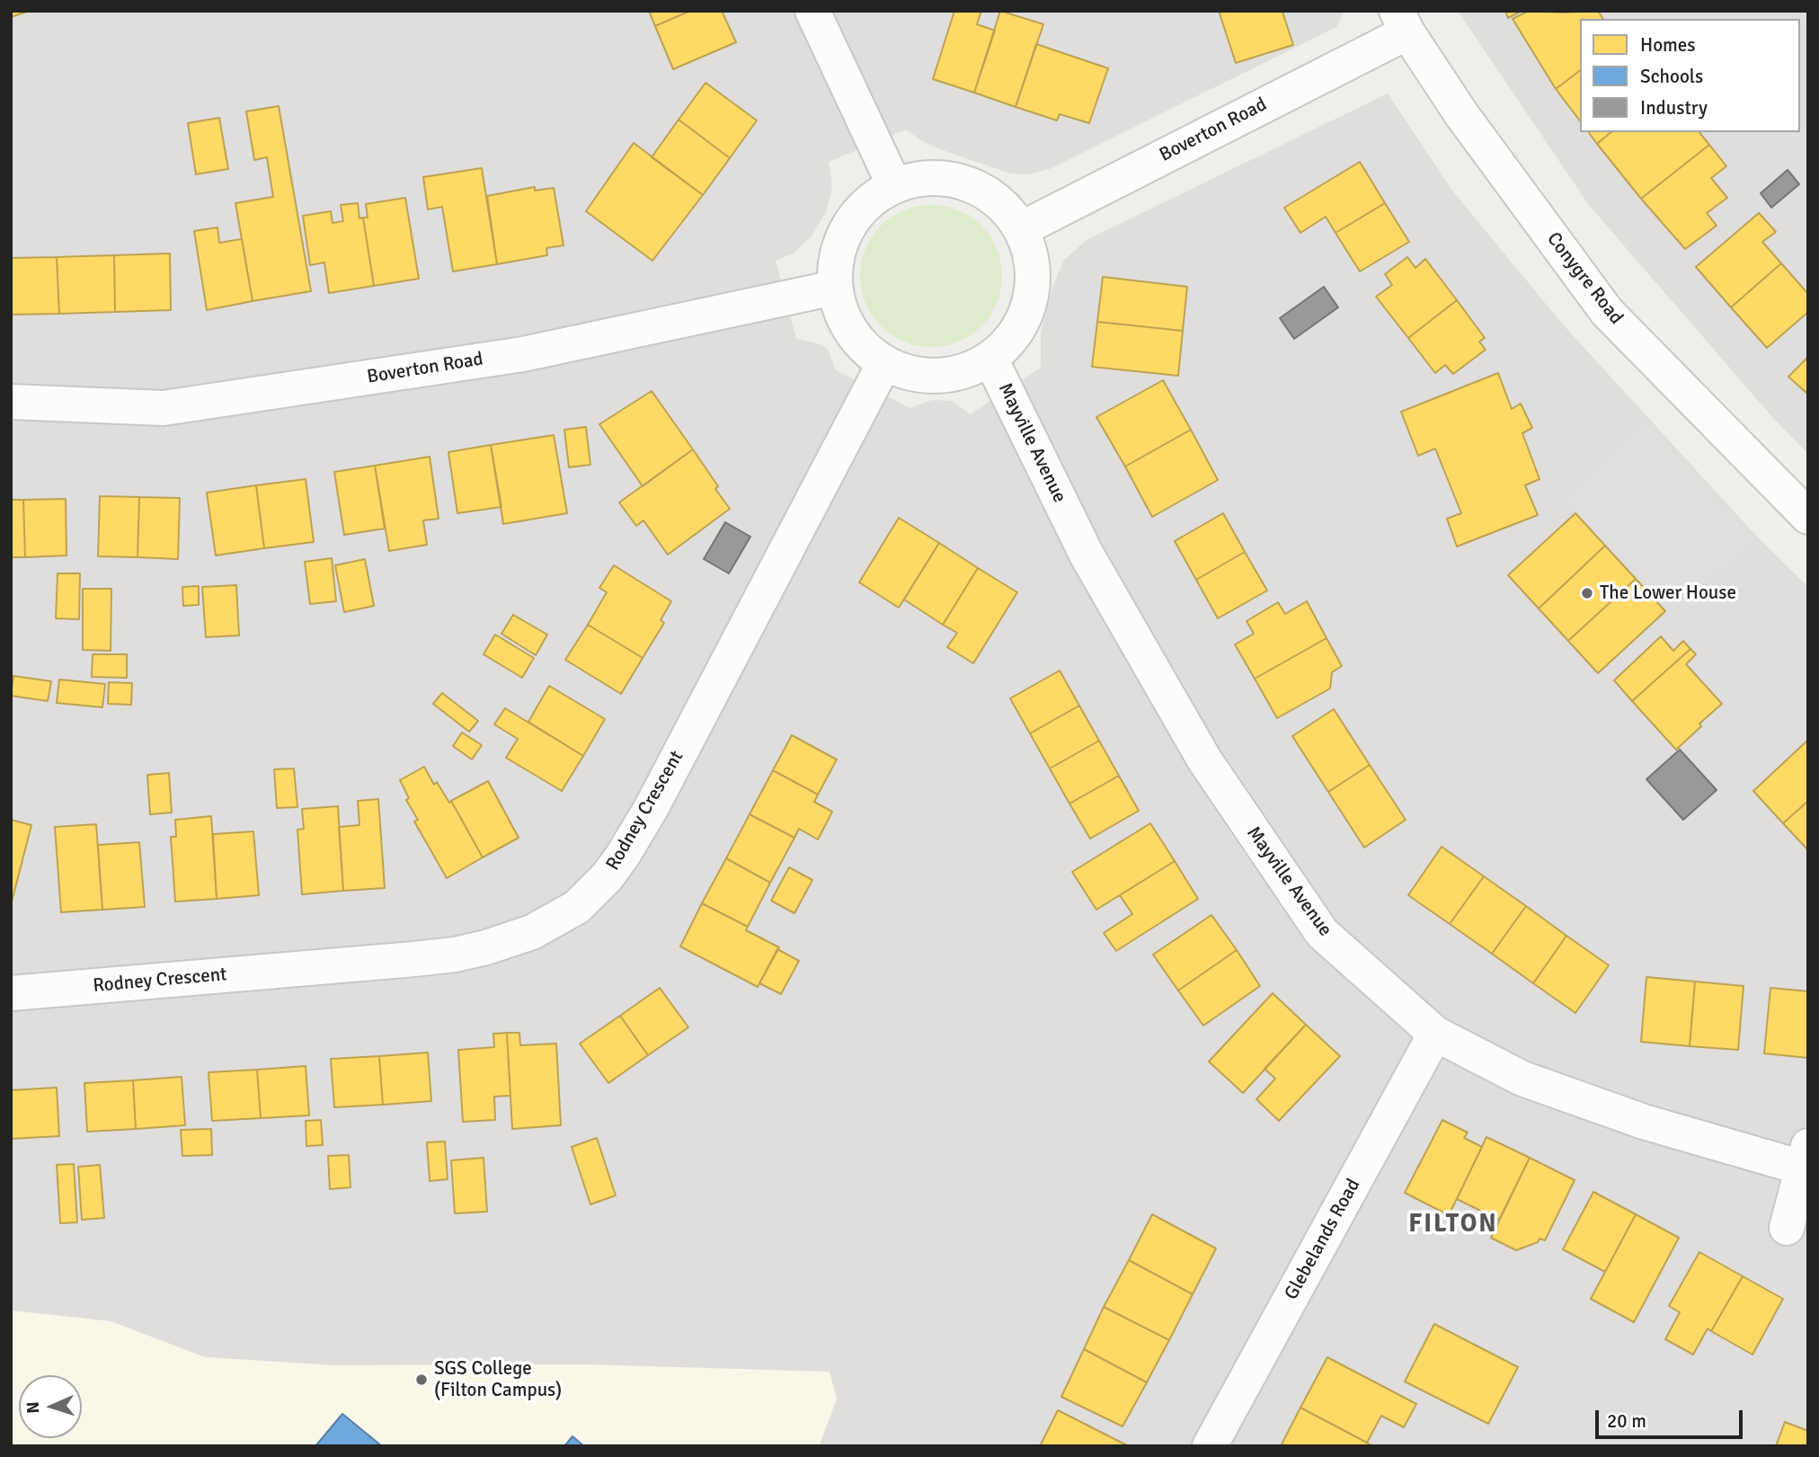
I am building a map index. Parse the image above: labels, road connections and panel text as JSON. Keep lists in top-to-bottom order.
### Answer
{
  "streets": {
    "street": [
      "Boverton Road",
      "Conygre Road",
      "Mayville Avenue",
      "Rodney Crescent",
      "Glebelands Road"
    ]
  },
  "crossings": [
    ["Boverton Road", "Conygre Road"],
    ["Boverton Road", "Mayville Avenue"],
    ["Boverton Road", "Rodney Crescent"],
    ["Mayville Avenue", "Rodney Crescent"],
    ["Mayville Avenue", "Glebelands Road"]
  ],
  "districts": ["FILTON"],
  "places": ["The Lower House", "SGS College (Filton Campus)"],
  "legend": ["Homes", "Schools", "Industry"],
  "scale_bar": "20 m",
  "north": "left"
}
